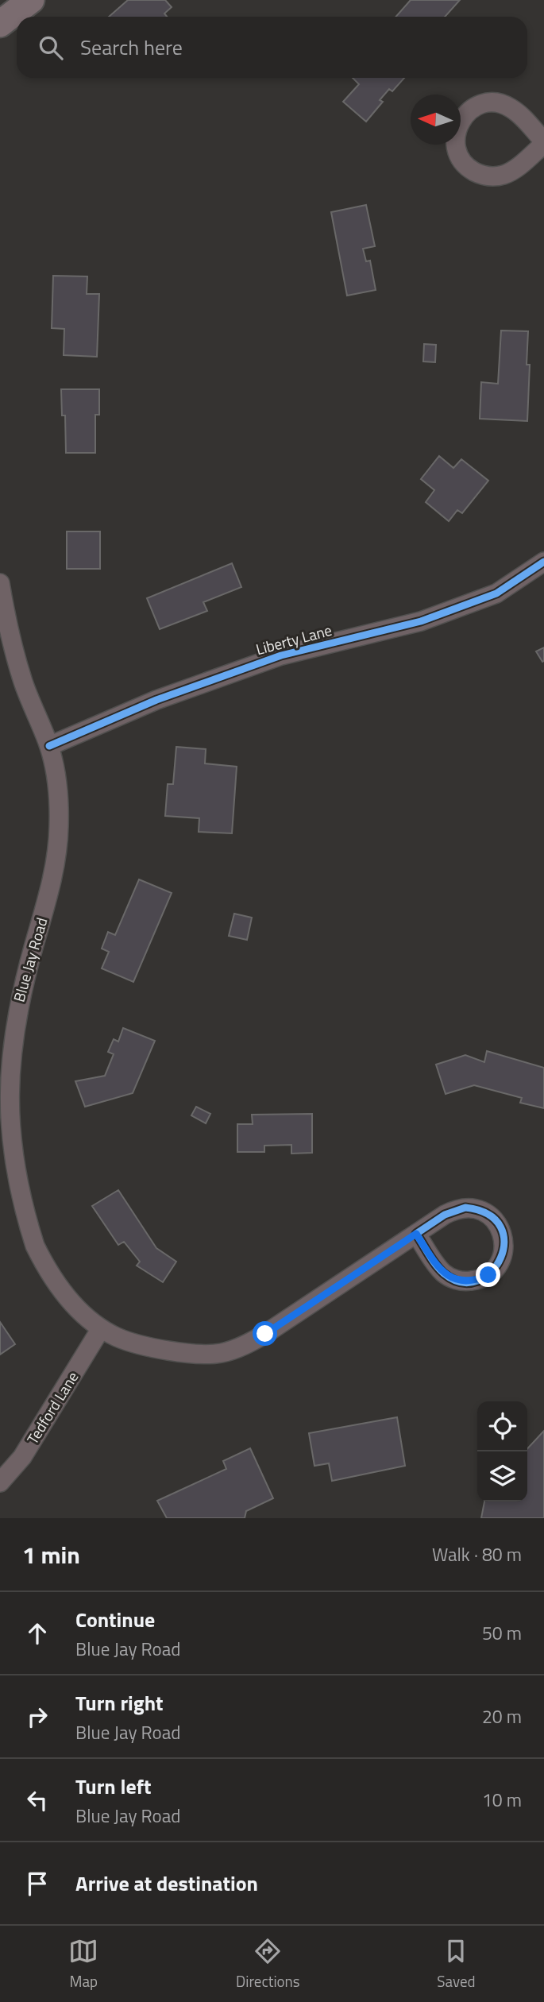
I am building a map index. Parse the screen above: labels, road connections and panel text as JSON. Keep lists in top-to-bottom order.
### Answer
{
  "streets": {
    "street": ["Liberty Lane", "Blue Jay Road", "Tedford Lane"]
  },
  "crossings": [
    ["Liberty Lane", "Blue Jay Road"],
    ["Blue Jay Road", "Tedford Lane"]
  ],
  "north": "left",
  "page": {
    "search": "Search here",
    "heading": ["1 min", "Walk · 80 m"],
    "list": [
      ["Continue", "Blue Jay Road", "50 m"],
      ["Turn right", "Blue Jay Road", "20 m"],
      ["Turn left", "Blue Jay Road", "10 m"],
      "Arrive at destination"
    ],
    "nav": ["Map", "Directions", "Saved"]
  }
}
